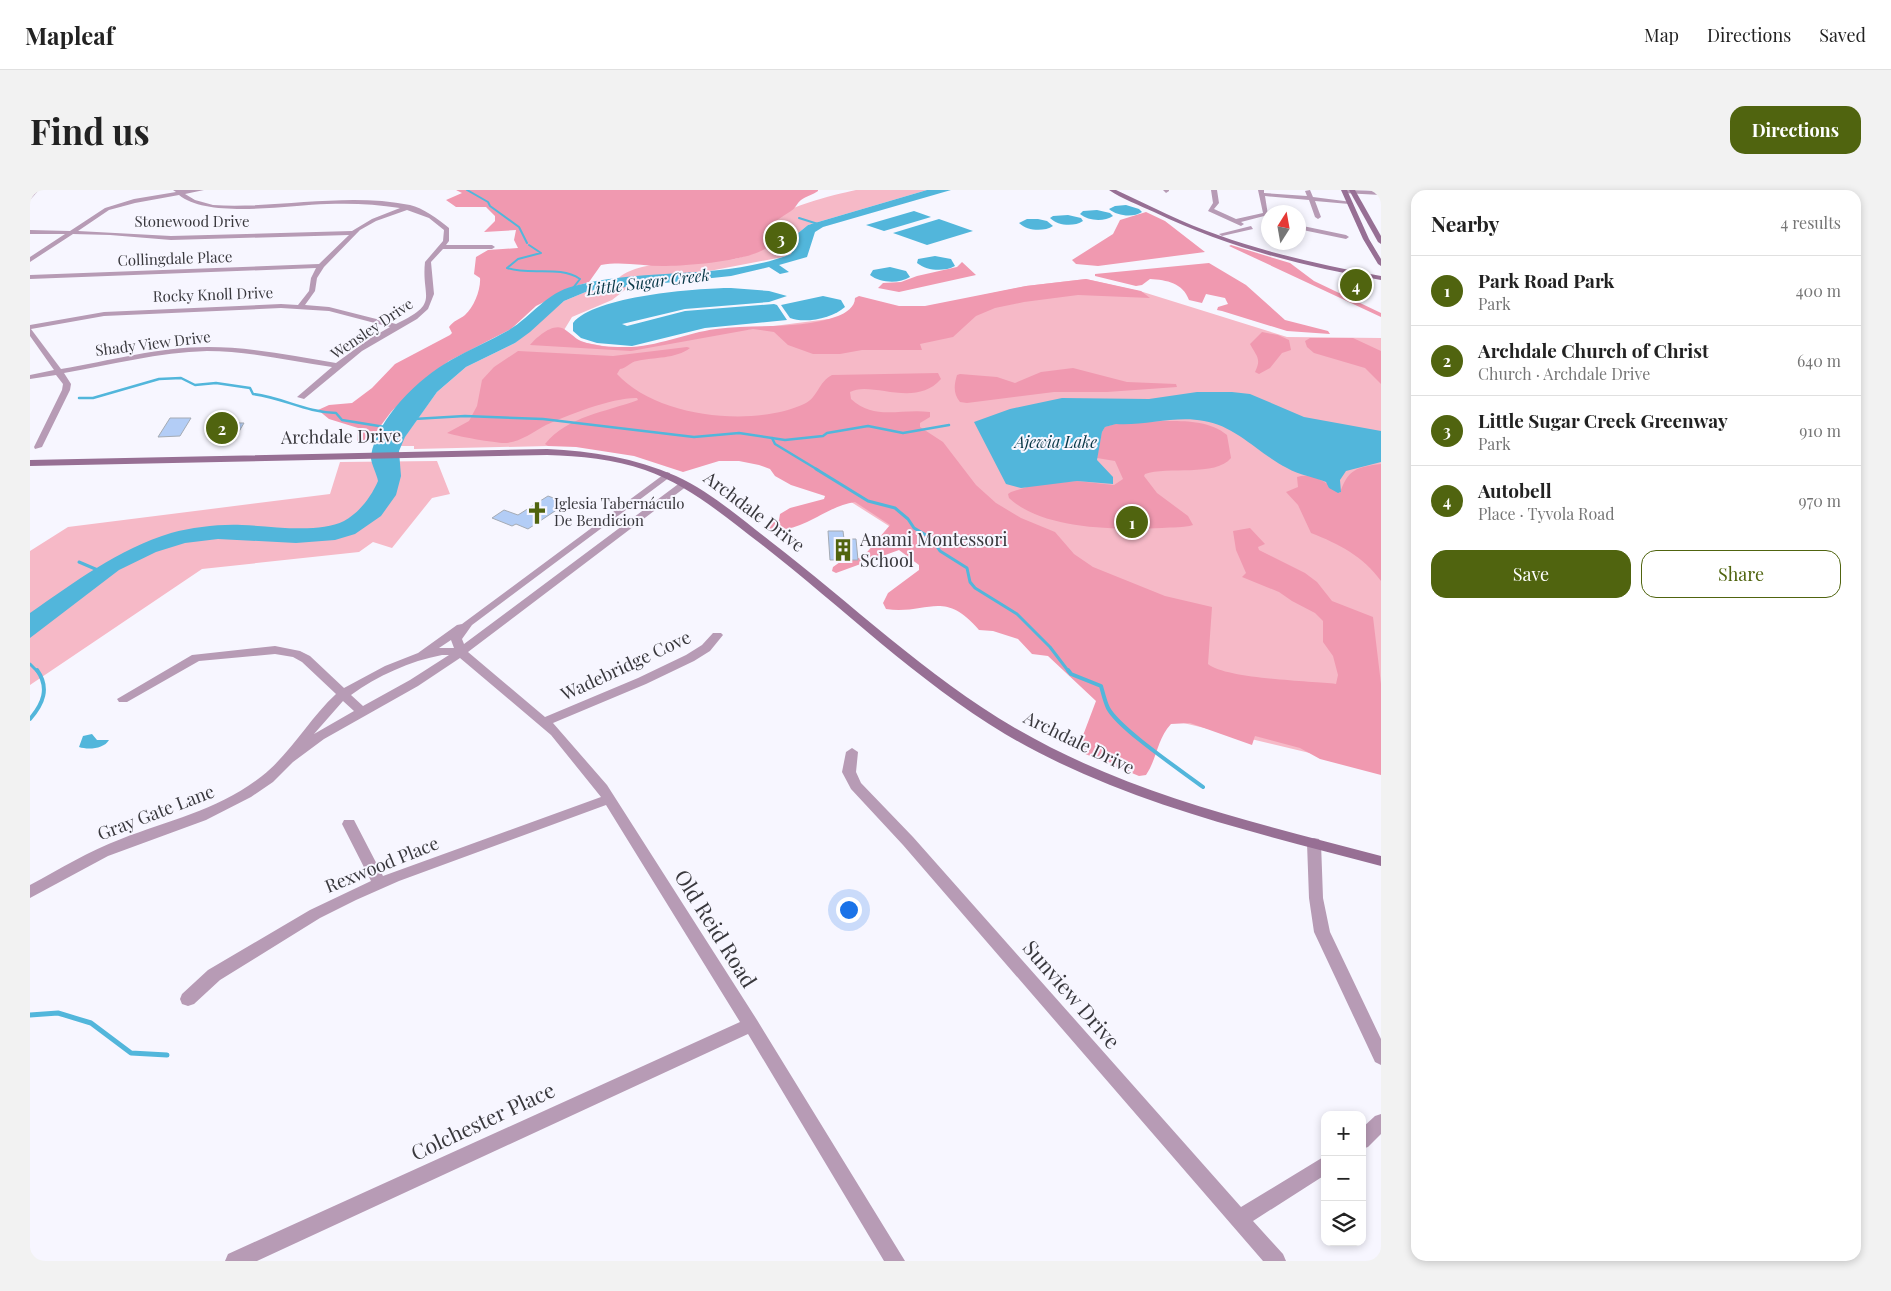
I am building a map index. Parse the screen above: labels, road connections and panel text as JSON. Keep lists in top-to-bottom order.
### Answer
{
  "streets": {
    "main road": ["Archdale Drive"],
    "street": [
      "Stonewood Drive",
      "Collingdale Place",
      "Rocky Knoll Drive",
      "Wensley Drive",
      "Shady View Drive",
      "Wadebridge Cove",
      "Gray Gate Lane",
      "Rexwood Place",
      "Old Reid Road",
      "Sunview Drive",
      "Colchester Place"
    ]
  },
  "crossings": [
    ["Rocky Knoll Drive", "Wensley Drive"],
    ["Wensley Drive", "Shady View Drive"],
    ["Wadebridge Cove", "Old Reid Road"],
    ["Rexwood Place", "Old Reid Road"],
    ["Old Reid Road", "Colchester Place"]
  ],
  "water": ["Little Sugar Creek", "Ajewia Lake"],
  "places": {
    "church": ["Iglesia Tabernáculo De Bendicion"],
    "building": ["Anami Montessori School"]
  },
  "north": "top",
  "page": {
    "header": "Mapleaf",
    "nav": ["Map", "Directions", "Saved"],
    "buttons": [
      "Directions",
      ["Save", "Share"]
    ],
    "title": "Find us",
    "heading": ["Nearby", "4 results"],
    "pins": [
      "3",
      "4",
      "2",
      "1"
    ],
    "list": [
      {
        "mark": "1",
        "name": "Park Road Park",
        "note": "Park",
        "value": "400 m"
      },
      {
        "mark": "2",
        "name": "Archdale Church of Christ",
        "note": "Church · Archdale Drive",
        "value": "640 m"
      },
      {
        "mark": "3",
        "name": "Little Sugar Creek Greenway",
        "note": "Park",
        "value": "910 m"
      },
      {
        "mark": "4",
        "name": "Autobell",
        "note": "Place · Tyvola Road",
        "value": "970 m"
      }
    ],
    "map_buttons": ["+", "−"]
  }
}
